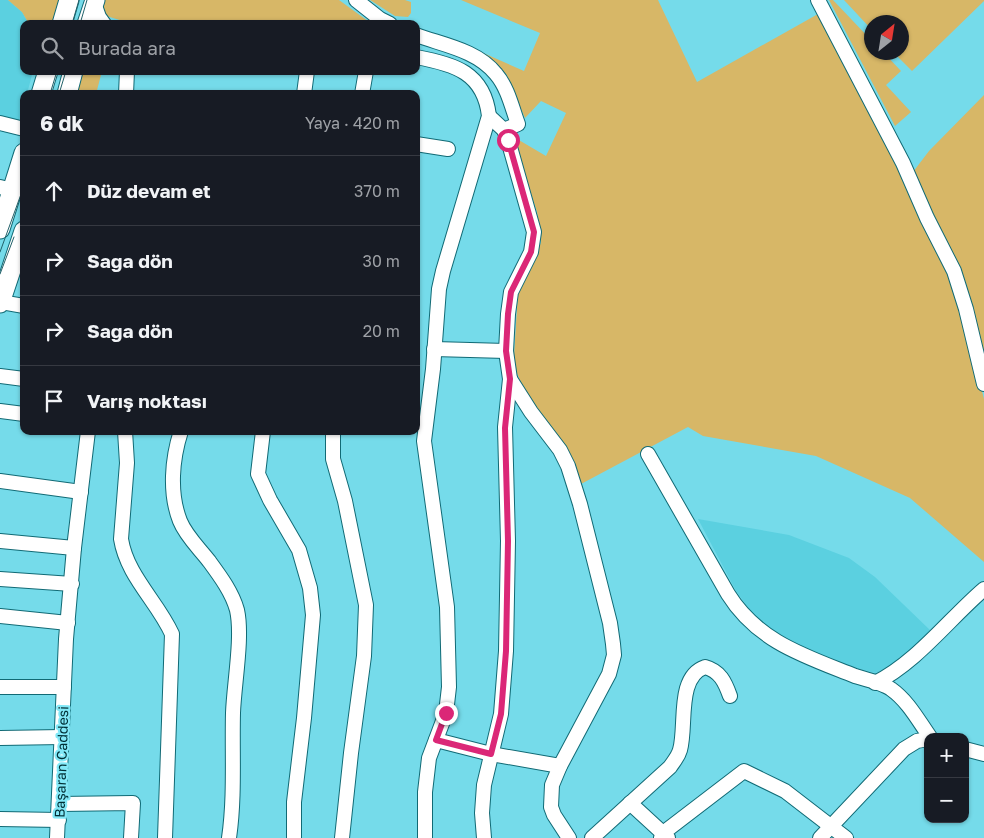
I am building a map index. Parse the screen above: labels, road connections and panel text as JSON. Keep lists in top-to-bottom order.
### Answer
{
  "streets": {
    "street": ["Başaran Caddesi"]
  },
  "north": "top right",
  "page": {
    "search": "Burada ara",
    "heading": ["6 dk", "Yaya · 420 m"],
    "list": [
      ["Düz devam et", "370 m"],
      ["Sağa dön", "30 m"],
      ["Sağa dön", "20 m"],
      "Varış noktası"
    ],
    "map_buttons": ["+", "−"]
  }
}
